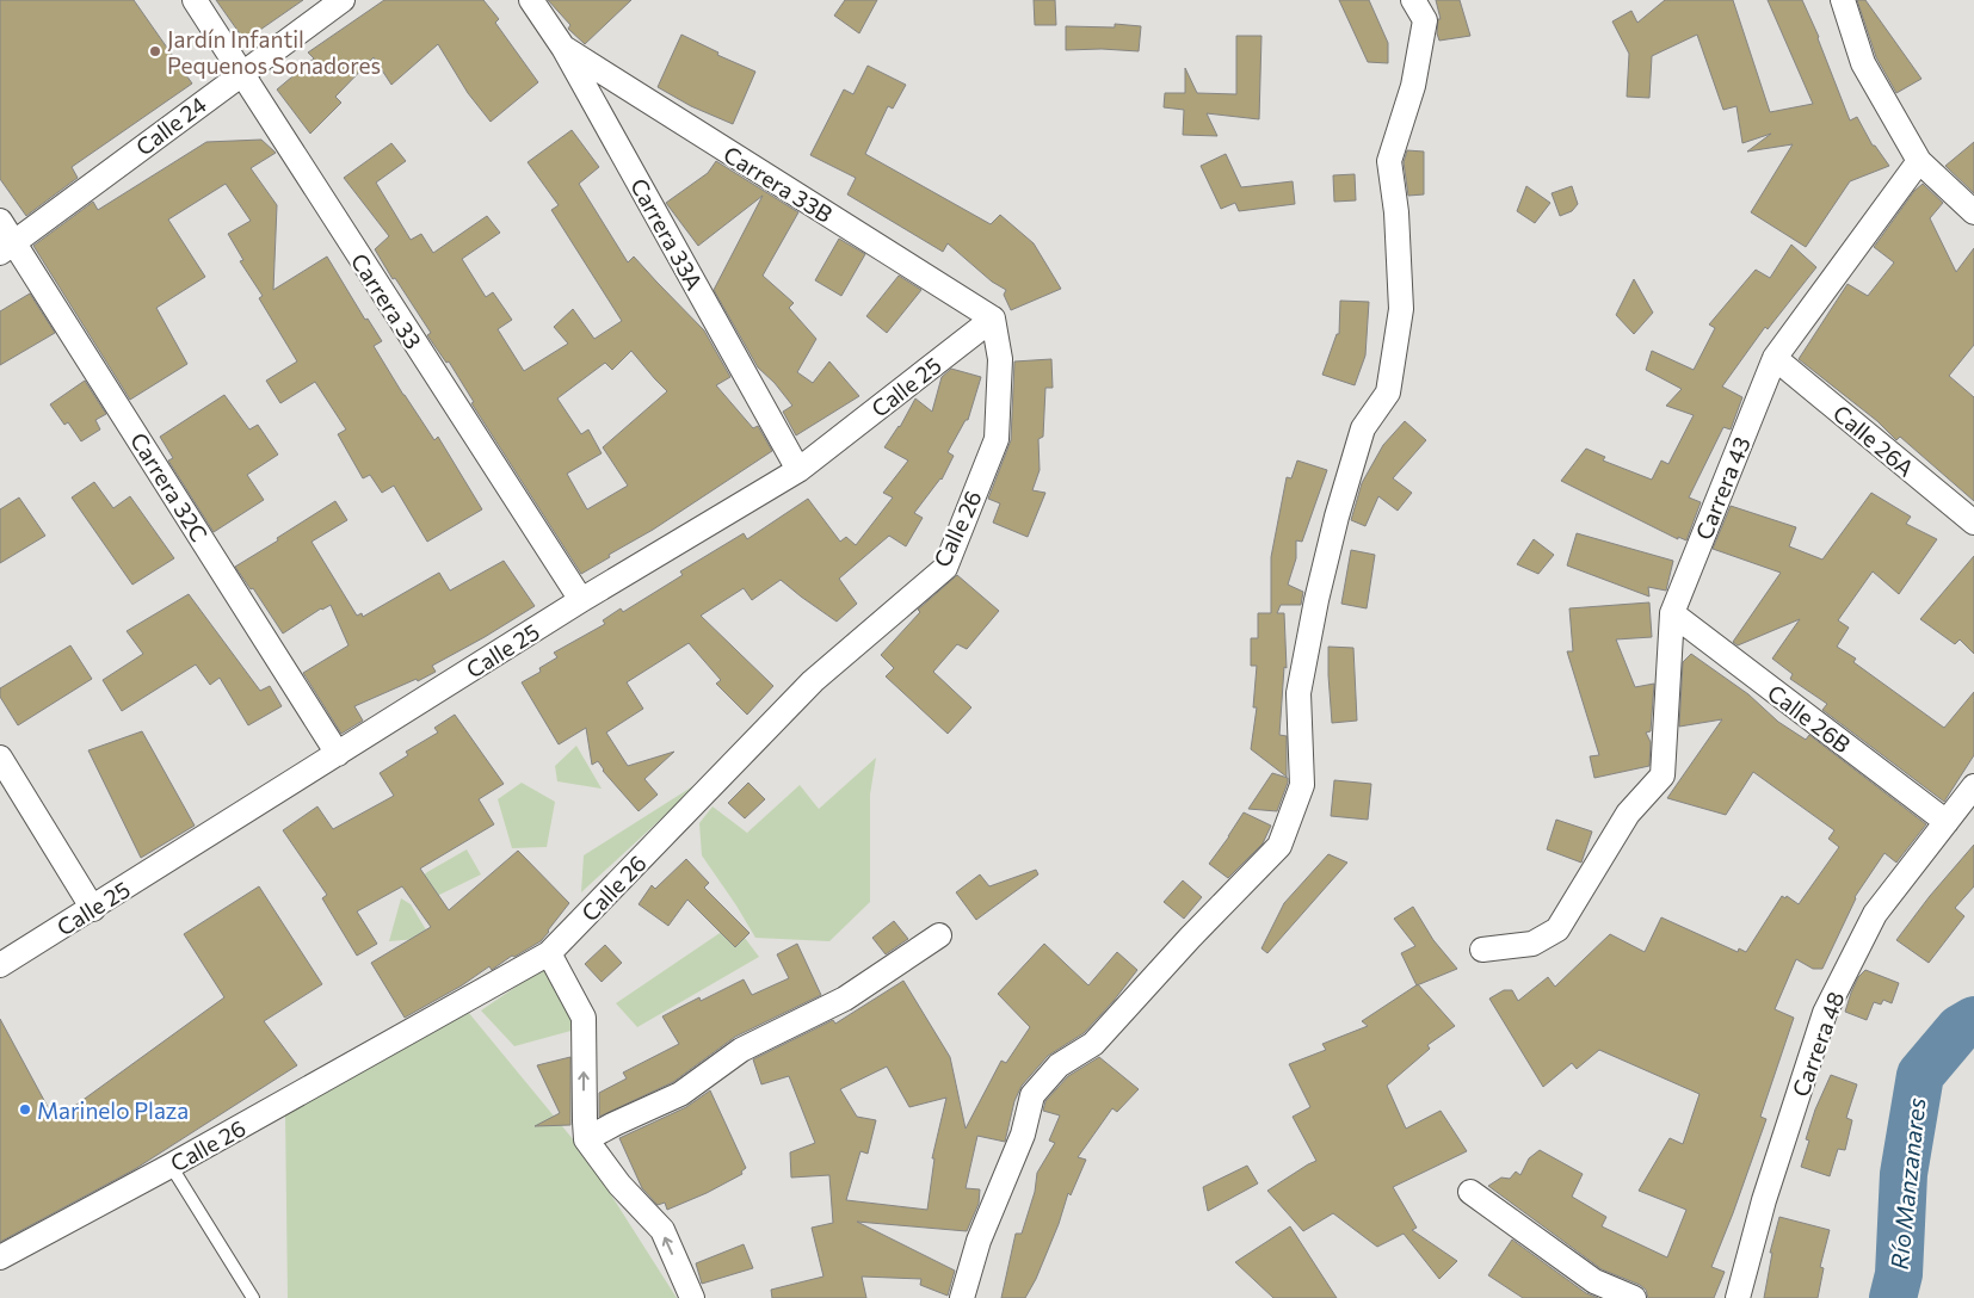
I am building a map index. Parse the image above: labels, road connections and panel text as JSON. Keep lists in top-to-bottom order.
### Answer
{
  "streets": {
    "street": [
      "Calle 24",
      "Carrera 33B",
      "Carrera 33A",
      "Carrera 33",
      "Calle 25",
      "Calle 26A",
      "Carrera 32C",
      "Carrera 43",
      "Calle 26",
      "Calle 26B",
      "Carrera 48"
    ]
  },
  "crossings": [
    ["Calle 24", "Carrera 33"],
    ["Calle 24", "Carrera 32C"],
    ["Carrera 33B", "Carrera 33A"],
    ["Carrera 33B", "Calle 25"],
    ["Carrera 33B", "Calle 26"],
    ["Carrera 33A", "Calle 25"],
    ["Carrera 33", "Calle 25"],
    ["Calle 25", "Carrera 32C"],
    ["Calle 25", "Calle 26"],
    ["Calle 26A", "Carrera 43"],
    ["Carrera 43", "Calle 26B"],
    ["Calle 26B", "Carrera 48"]
  ],
  "water": ["Río Manzanares"],
  "places": ["Jardín Infantil Pequenos Sonadores", "Marinelo Plaza"]
}
